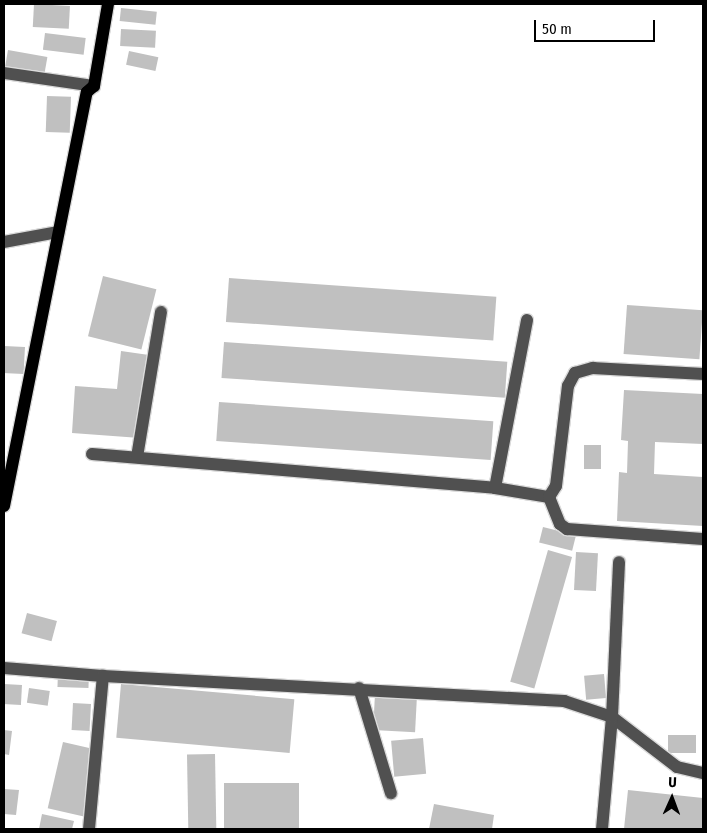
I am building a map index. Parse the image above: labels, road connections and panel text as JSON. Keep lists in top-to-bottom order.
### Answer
{
  "scale_bar": "50 m",
  "north": "top"
}
